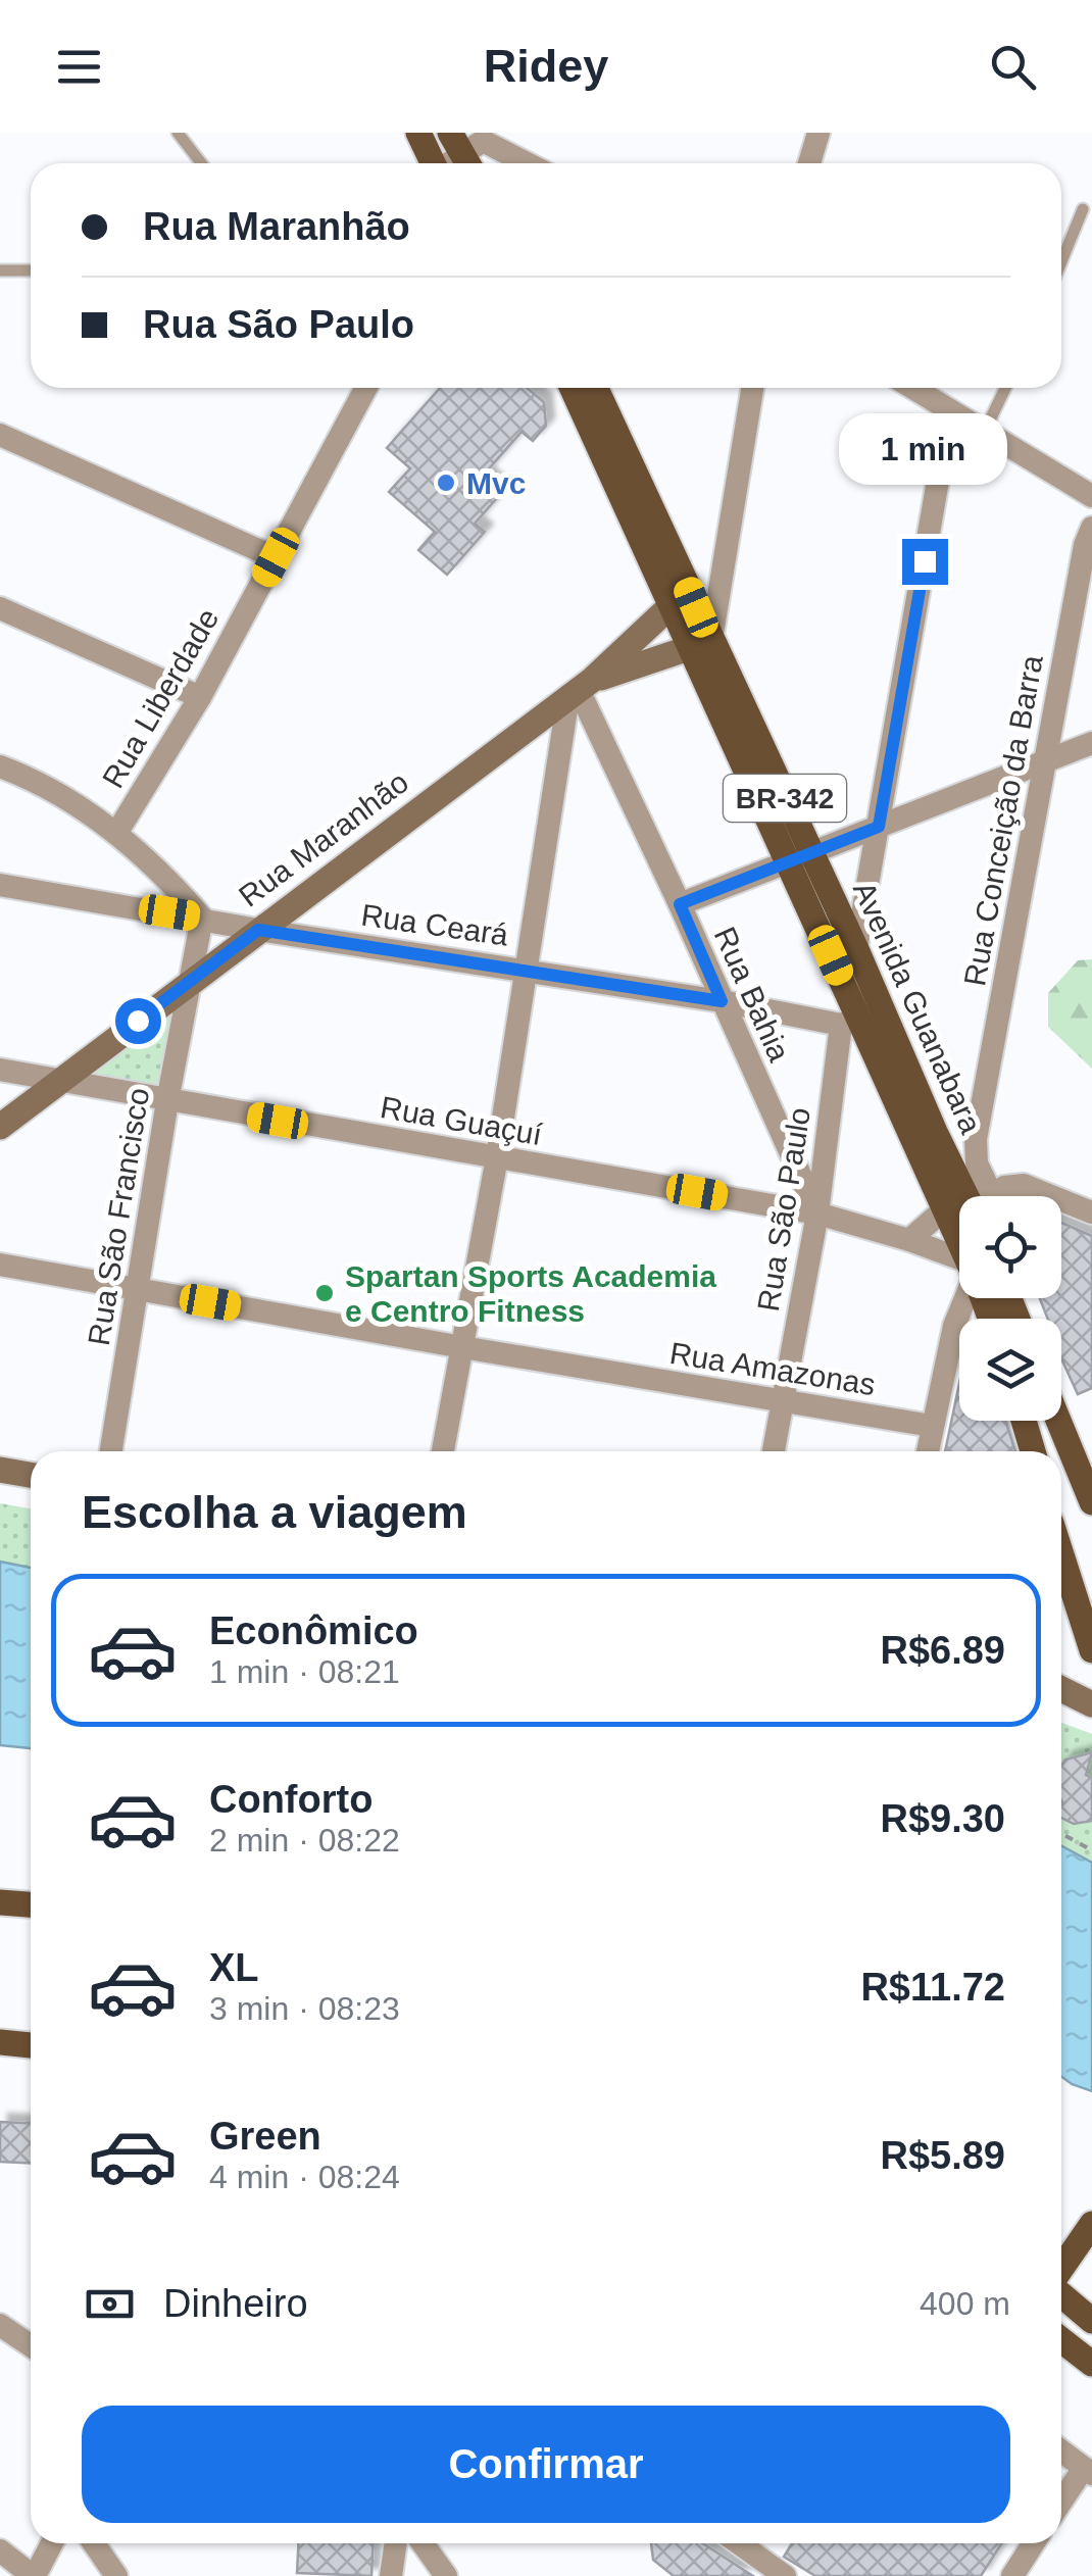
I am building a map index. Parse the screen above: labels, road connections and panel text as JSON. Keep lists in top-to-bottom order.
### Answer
{
  "streets": {
    "main road": ["BR-342", "Avenida Guanabara"],
    "street": [
      "Rua Liberdade",
      "Rua Conceição da Barra",
      "Rua Maranhão",
      "Rua Ceará",
      "Rua Bahia",
      "Rua Guaçuí",
      "Rua São Paulo",
      "Rua São Francisco",
      "Rua Amazonas"
    ]
  },
  "crossings": [
    ["Rua Maranhão", "Rua Ceará"],
    ["Rua Maranhão", "Rua Bahia"],
    ["Rua Maranhão", "Avenida Guanabara"],
    ["Rua Maranhão", "Rua Guaçuí"],
    ["Rua Maranhão", "Rua São Francisco"],
    ["Rua Ceará", "Rua Bahia"],
    ["Rua Ceará", "Avenida Guanabara"],
    ["Rua Ceará", "Rua São Paulo"],
    ["Rua Ceará", "Rua São Francisco"],
    ["Rua Bahia", "Rua Guaçuí"],
    ["Rua Bahia", "Rua São Paulo"],
    ["Avenida Guanabara", "Rua São Paulo"],
    ["Rua Guaçuí", "Rua São Paulo"],
    ["Rua Guaçuí", "Rua São Francisco"],
    ["Rua São Paulo", "Rua Amazonas"],
    ["Rua São Francisco", "Rua Amazonas"]
  ],
  "places": ["Mvc", "Spartan Sports Academia e Centro Fitness"],
  "page": {
    "header": "Ridey",
    "banner": ["Rua Maranhão", "Rua São Paulo"],
    "bubble": "1 min",
    "heading": "Escolha a viagem",
    "list": [
      {
        "name": "Econômico",
        "note": "1 min · 08:21",
        "value": "R$6.89"
      },
      {
        "name": "Conforto",
        "note": "2 min · 08:22",
        "value": "R$9.30"
      },
      {
        "name": "XL",
        "note": "3 min · 08:23",
        "value": "R$11.72"
      },
      {
        "name": "Green",
        "note": "4 min · 08:24",
        "value": "R$5.89"
      }
    ],
    "pay": ["Dinheiro", "400 m"],
    "buttons": "Confirmar"
  }
}
